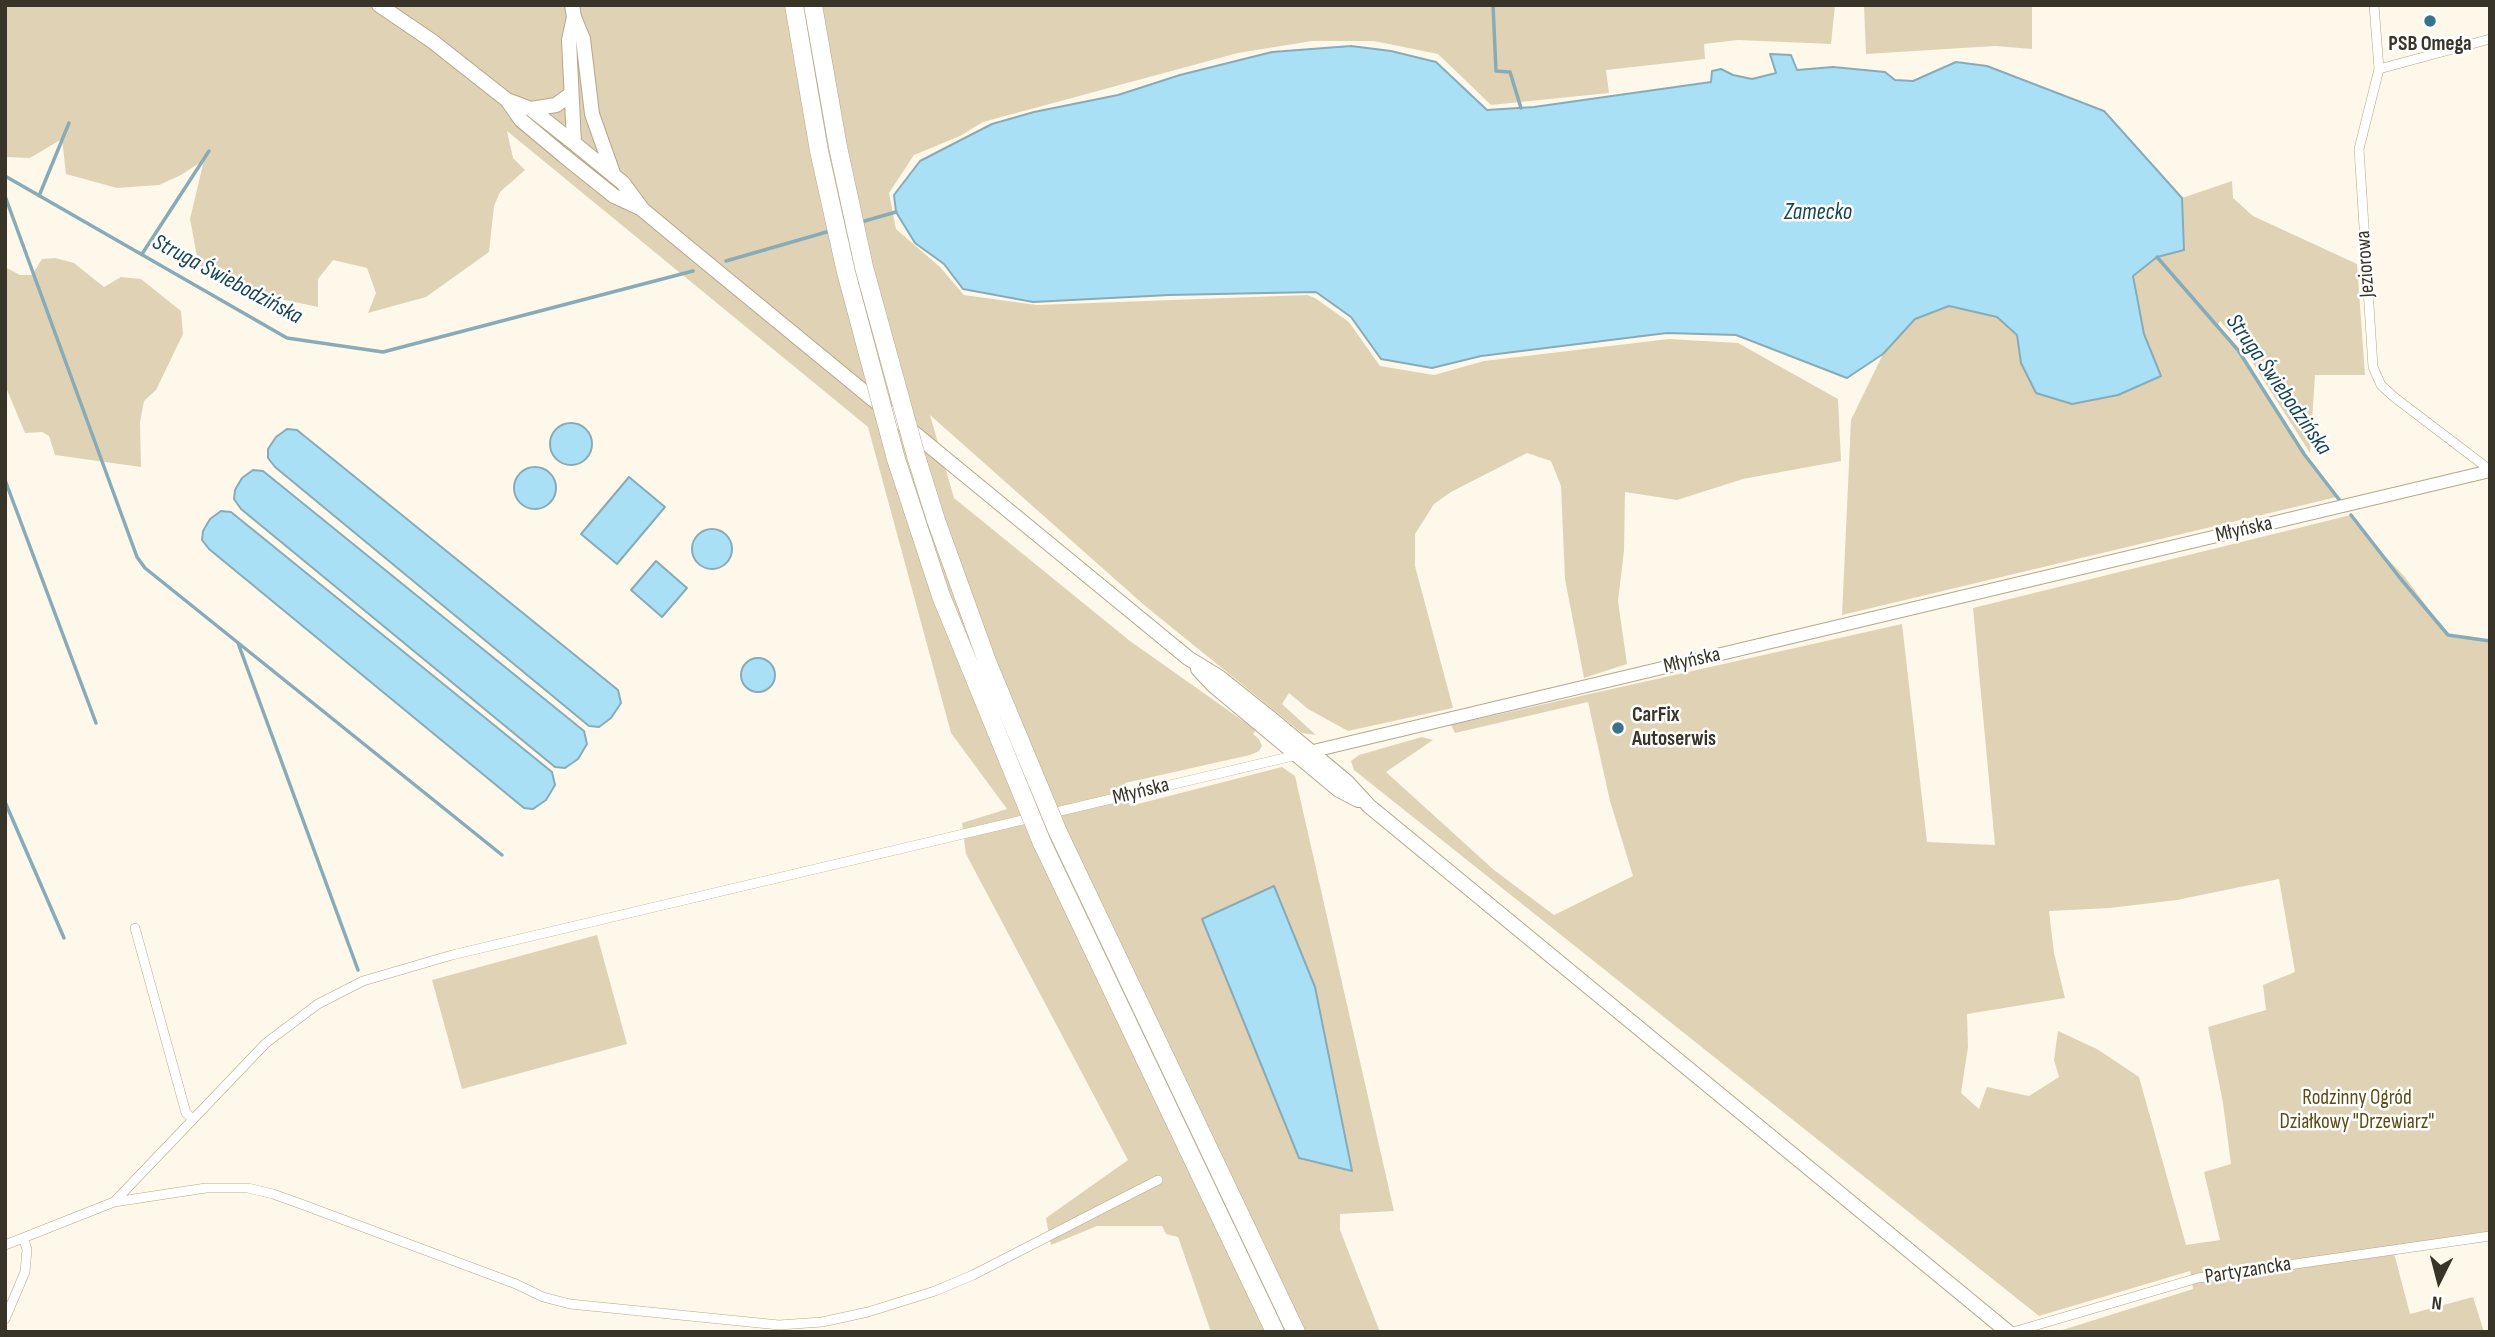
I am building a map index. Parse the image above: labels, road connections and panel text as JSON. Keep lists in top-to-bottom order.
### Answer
{
  "streets": {
    "street": ["Jeziorowa", "Młyńska", "Partyzancka"]
  },
  "crossings": [
    ["Jeziorowa", "Młyńska"]
  ],
  "water": ["Zamecko", "Struga Świebodzińska"],
  "parks": ["Rodzinny Ogród Działkowy \"Drzewiarz\""],
  "places": ["PSB Omega", "CarFix Autoserwis"],
  "north": "bottom"
}
